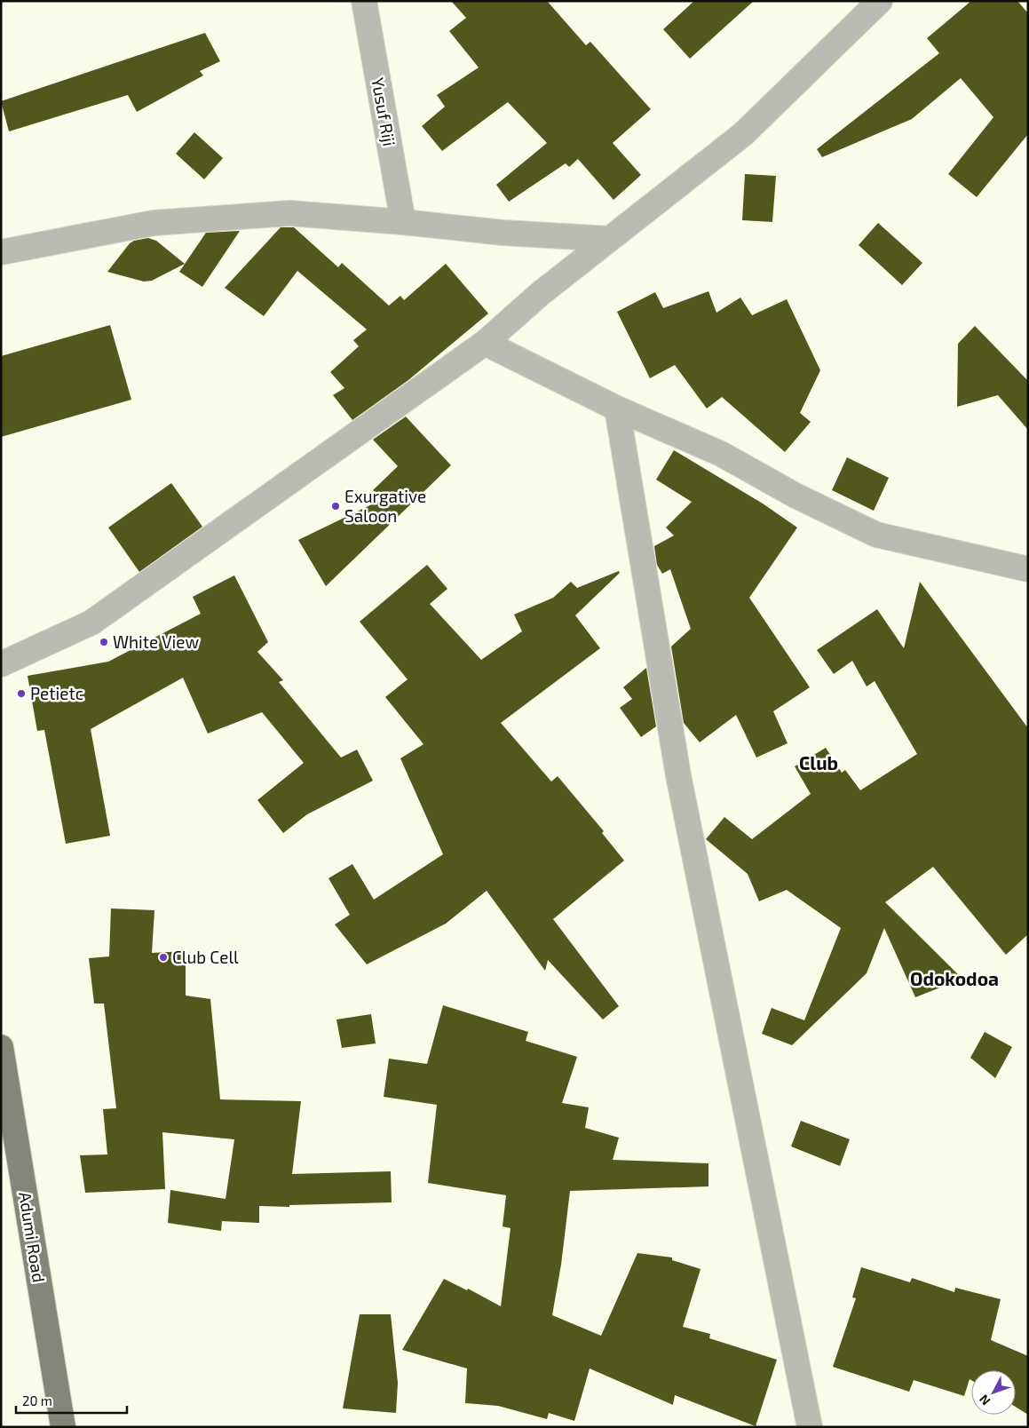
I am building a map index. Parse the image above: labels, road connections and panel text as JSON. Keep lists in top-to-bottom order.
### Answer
{
  "streets": {
    "main road": ["Adumi Road"],
    "street": ["Yusuf Riji"]
  },
  "districts": ["Club", "Odokodoa"],
  "places": [
    "Exurgative Saloon",
    "White View",
    "Petietc",
    "Club Cell"
  ],
  "scale_bar": "20 m",
  "north": "bottom left"
}
